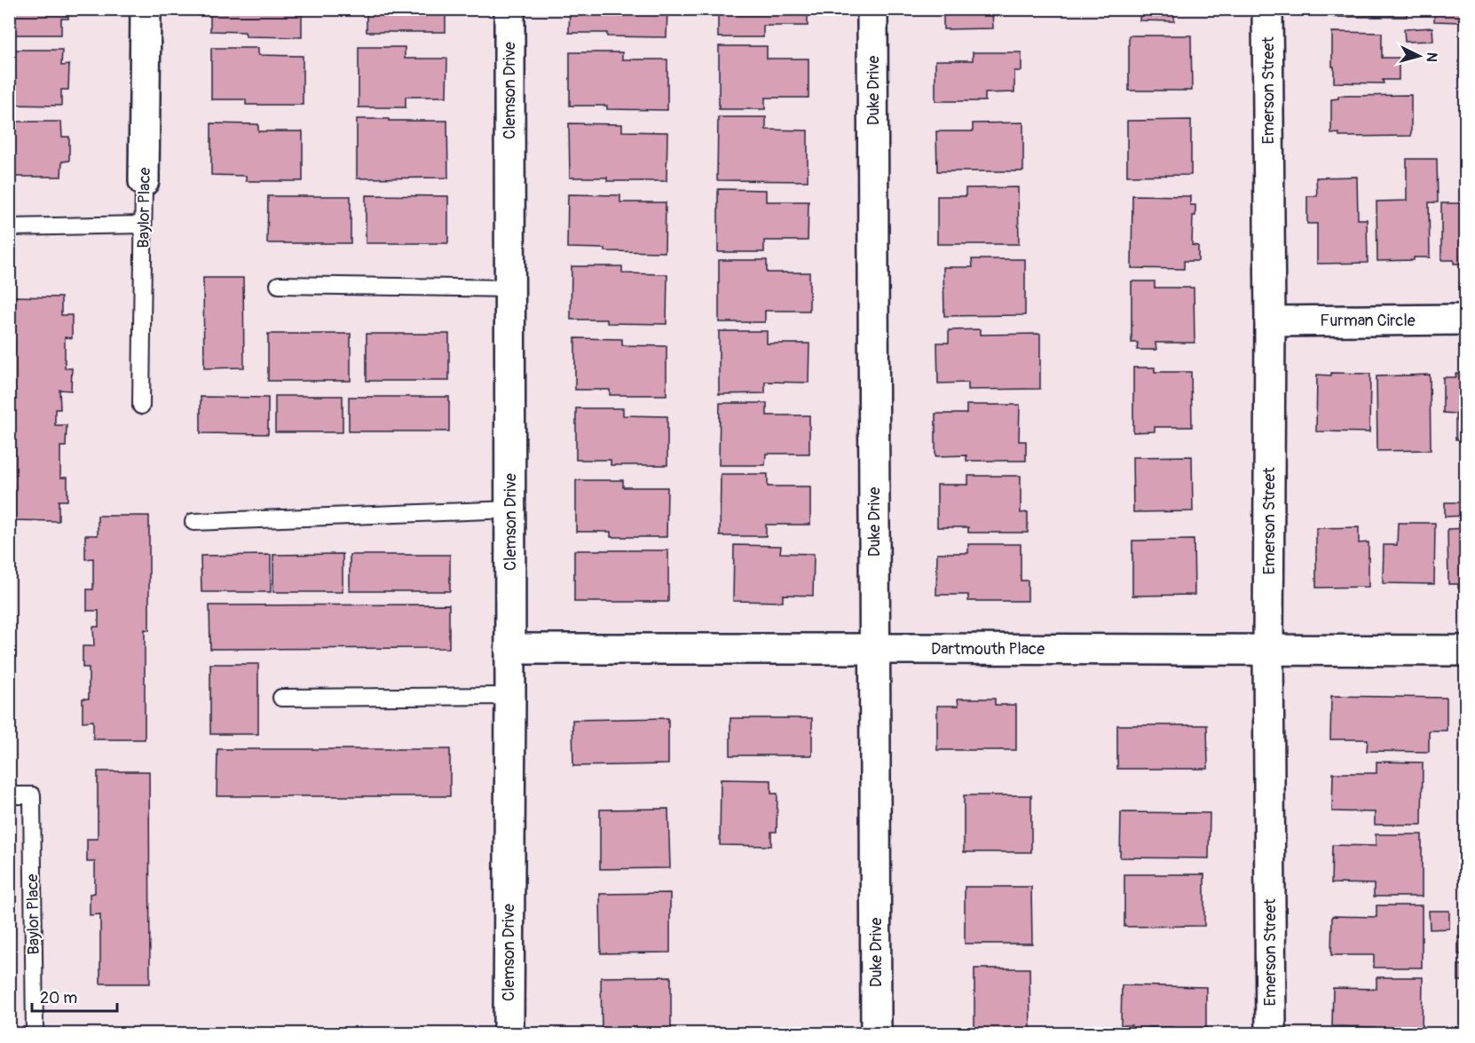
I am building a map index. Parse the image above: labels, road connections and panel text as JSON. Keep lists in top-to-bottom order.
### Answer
{
  "streets": {
    "street": [
      "Clemson Drive",
      "Duke Drive",
      "Emerson Street",
      "Baylor Place",
      "Furman Circle",
      "Dartmouth Place"
    ]
  },
  "crossings": [
    ["Clemson Drive", "Dartmouth Place"],
    ["Duke Drive", "Dartmouth Place"],
    ["Emerson Street", "Furman Circle"],
    ["Emerson Street", "Dartmouth Place"]
  ],
  "scale_bar": "20 m",
  "north": "right"
}
